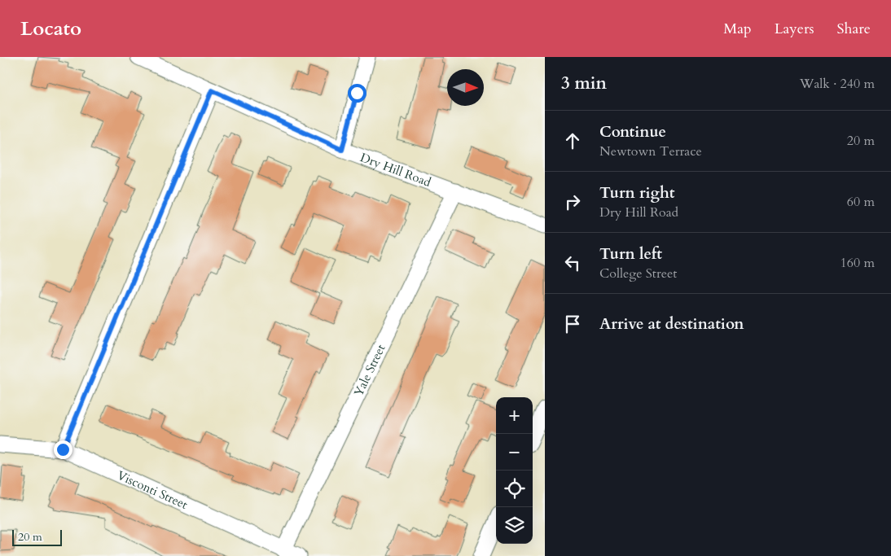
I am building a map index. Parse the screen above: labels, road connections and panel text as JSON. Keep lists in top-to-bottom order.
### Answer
{
  "streets": {
    "street": ["Dry Hill Road", "Yale Street", "Visconti Street"]
  },
  "crossings": [
    ["Dry Hill Road", "Yale Street"],
    ["Yale Street", "Visconti Street"]
  ],
  "scale_bar": "20 m",
  "north": "right",
  "page": {
    "header": "Locato",
    "nav": ["Map", "Layers", "Share"],
    "heading": ["3 min", "Walk · 240 m"],
    "list": [
      ["Continue", "Newtown Terrace", "20 m"],
      ["Turn right", "Dry Hill Road", "60 m"],
      ["Turn left", "College Street", "160 m"],
      "Arrive at destination"
    ],
    "map_buttons": ["+", "−"],
    "scale": "20 m"
  }
}
